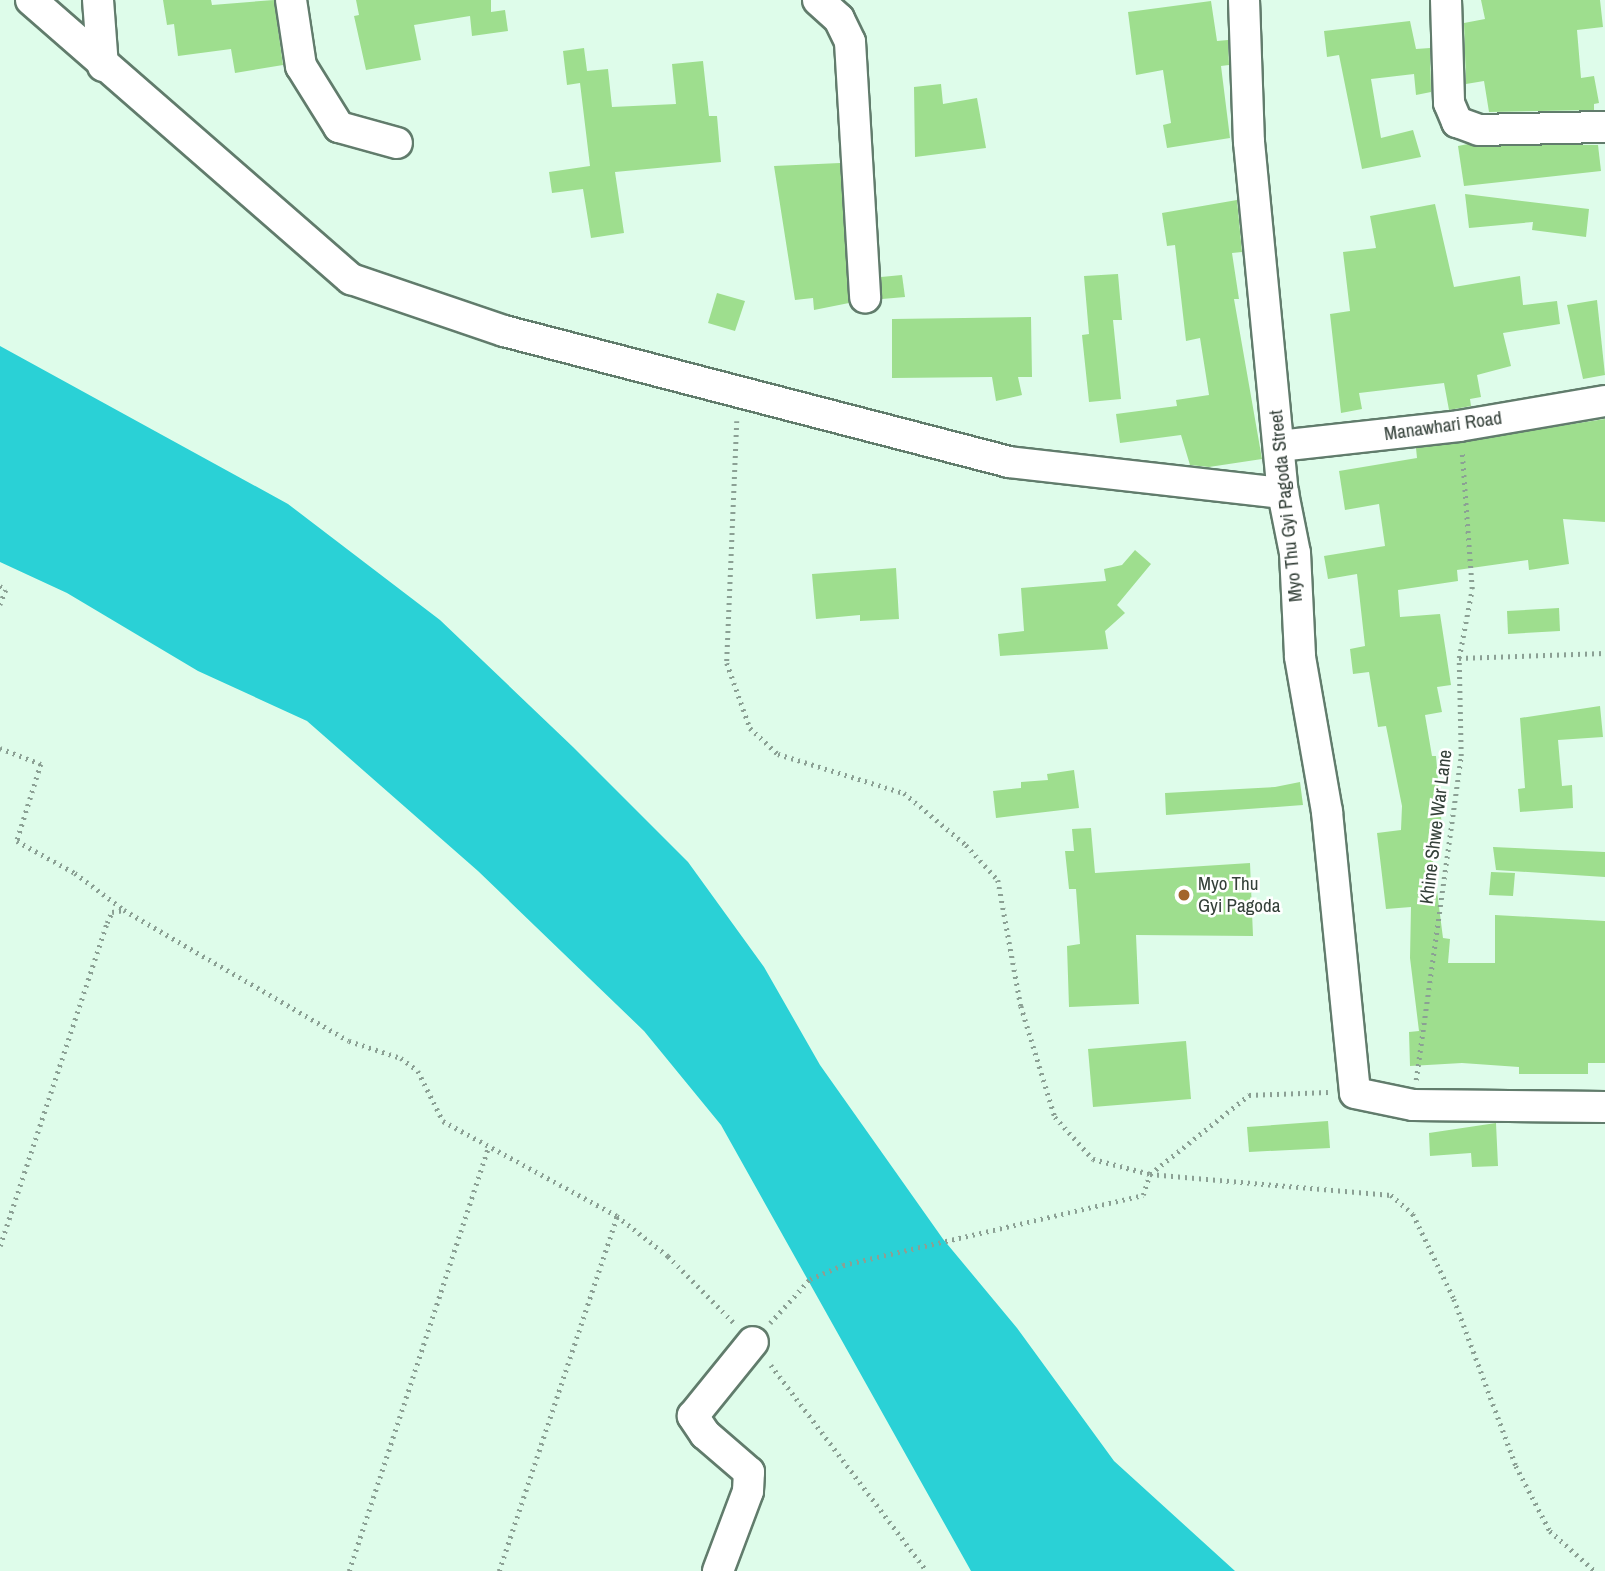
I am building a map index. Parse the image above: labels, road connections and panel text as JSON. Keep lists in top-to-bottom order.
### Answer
{
  "streets": {
    "street": ["Manawhari Road", "Myo Thu Gyi Pagoda Street"],
    "path": ["Khine Shwe War Lane"]
  },
  "crossings": [
    ["Manawhari Road", "Myo Thu Gyi Pagoda Street"],
    ["Manawhari Road", "Khine Shwe War Lane"]
  ],
  "places": ["Myo Thu Gyi Pagoda"]
}
